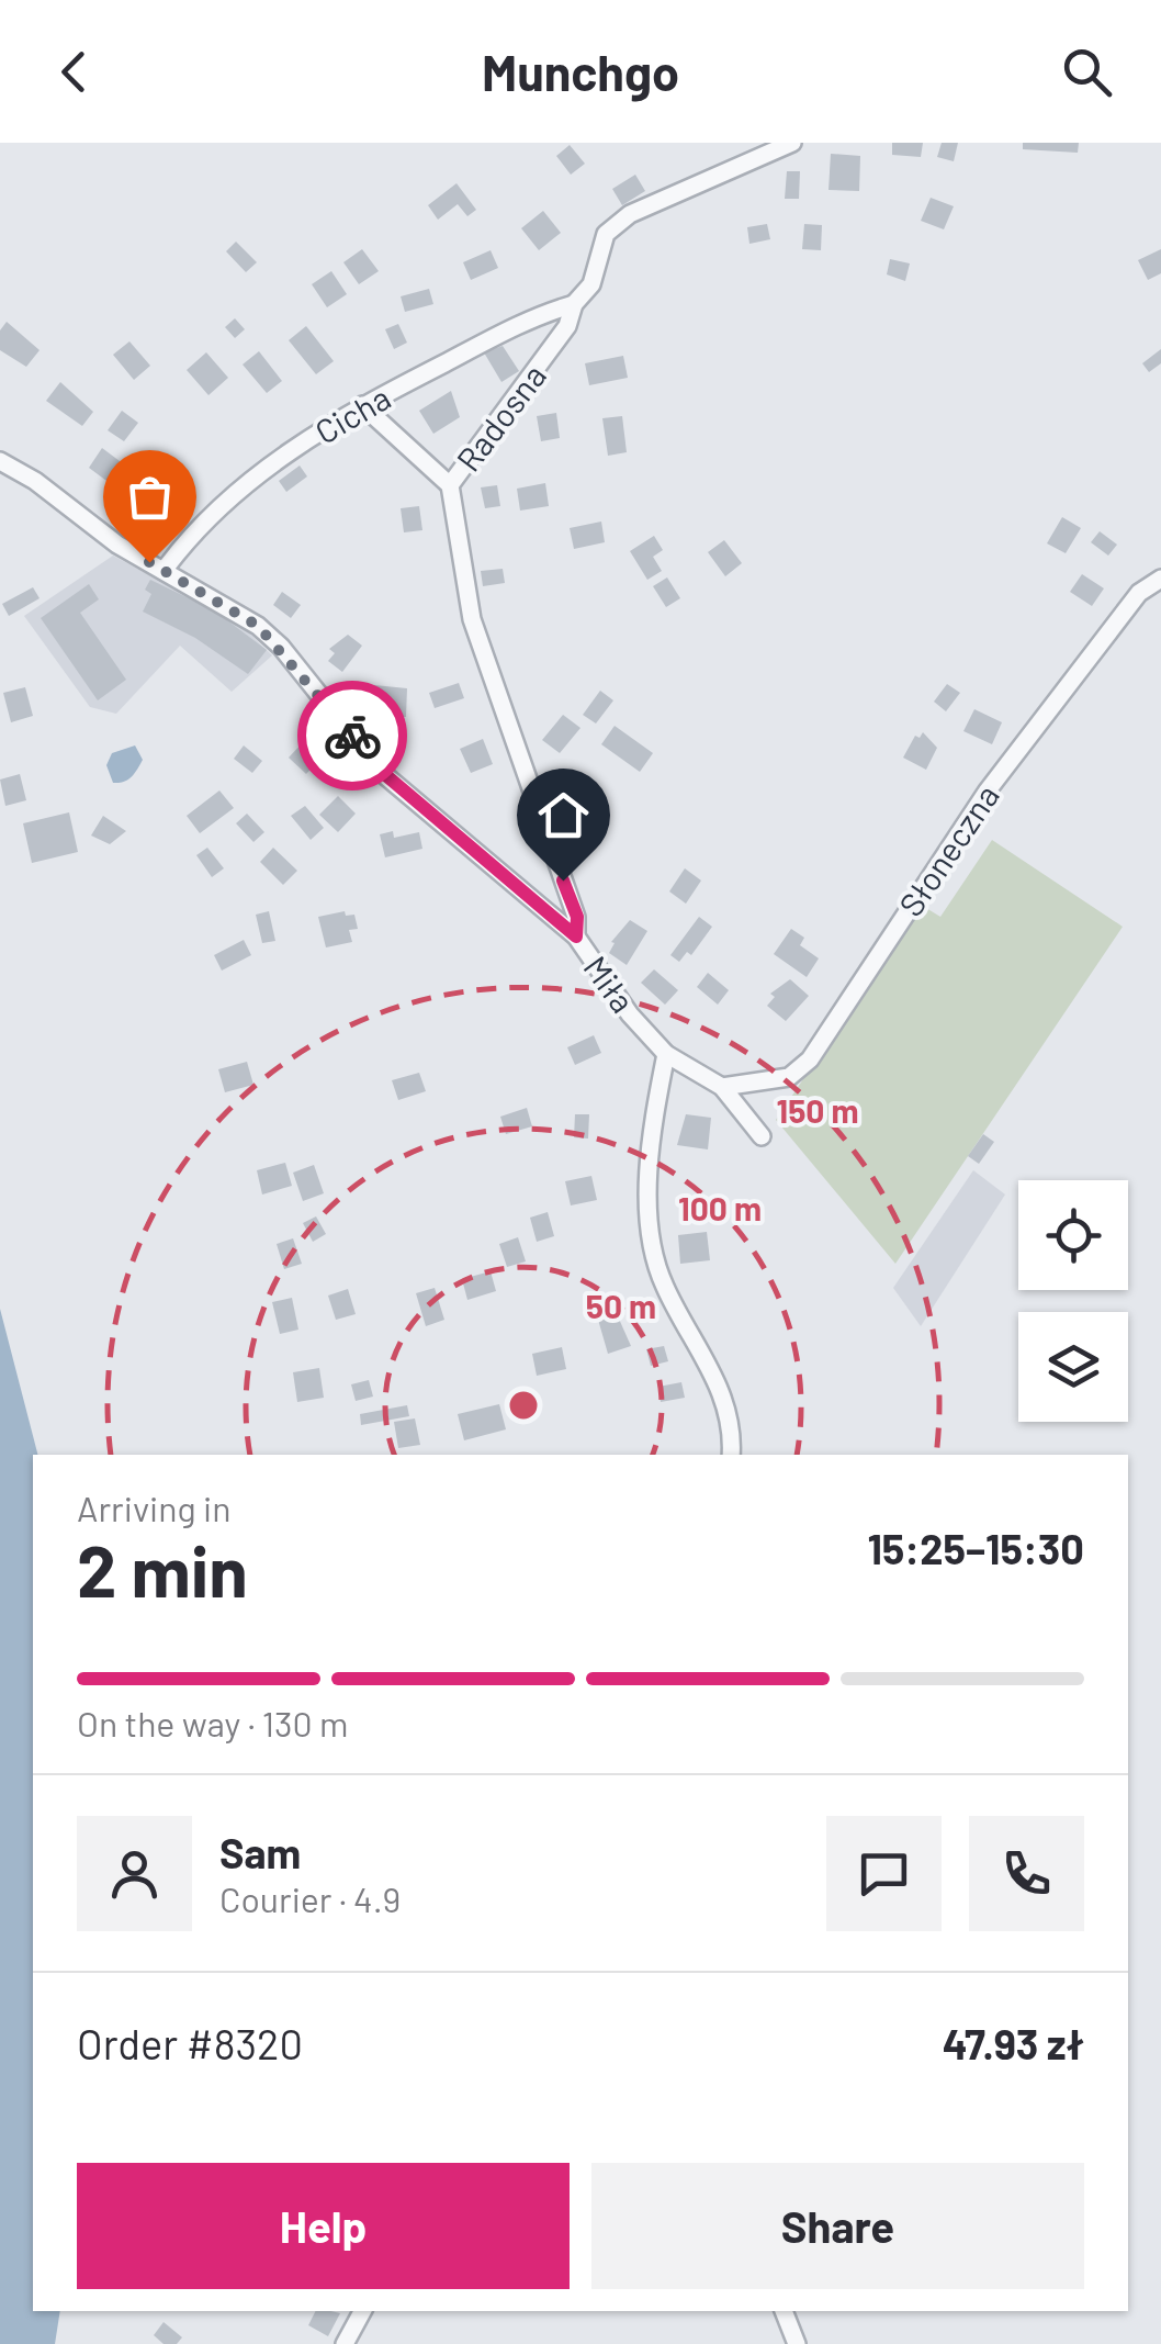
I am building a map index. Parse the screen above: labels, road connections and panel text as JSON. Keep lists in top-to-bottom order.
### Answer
{
  "streets": {
    "street": [
      "Cicha",
      "Radosna",
      "Słoneczna",
      "Miła"
    ]
  },
  "crossings": [
    ["Cicha", "Radosna"],
    ["Cicha", "Miła"],
    ["Radosna", "Miła"],
    ["Słoneczna", "Miła"]
  ],
  "page": {
    "header": "Munchgo",
    "heading": ["2 min", "Arriving in", "15:25–15:30"],
    "panel": [
      "Sam",
      "Courier · 4.9",
      "Order #8320",
      "47.93 zł"
    ],
    "bar": "On the way · 130 m",
    "buttons": ["Help", "Share"]
  },
  "rings": ["150 m", "100 m", "50 m"]
}
